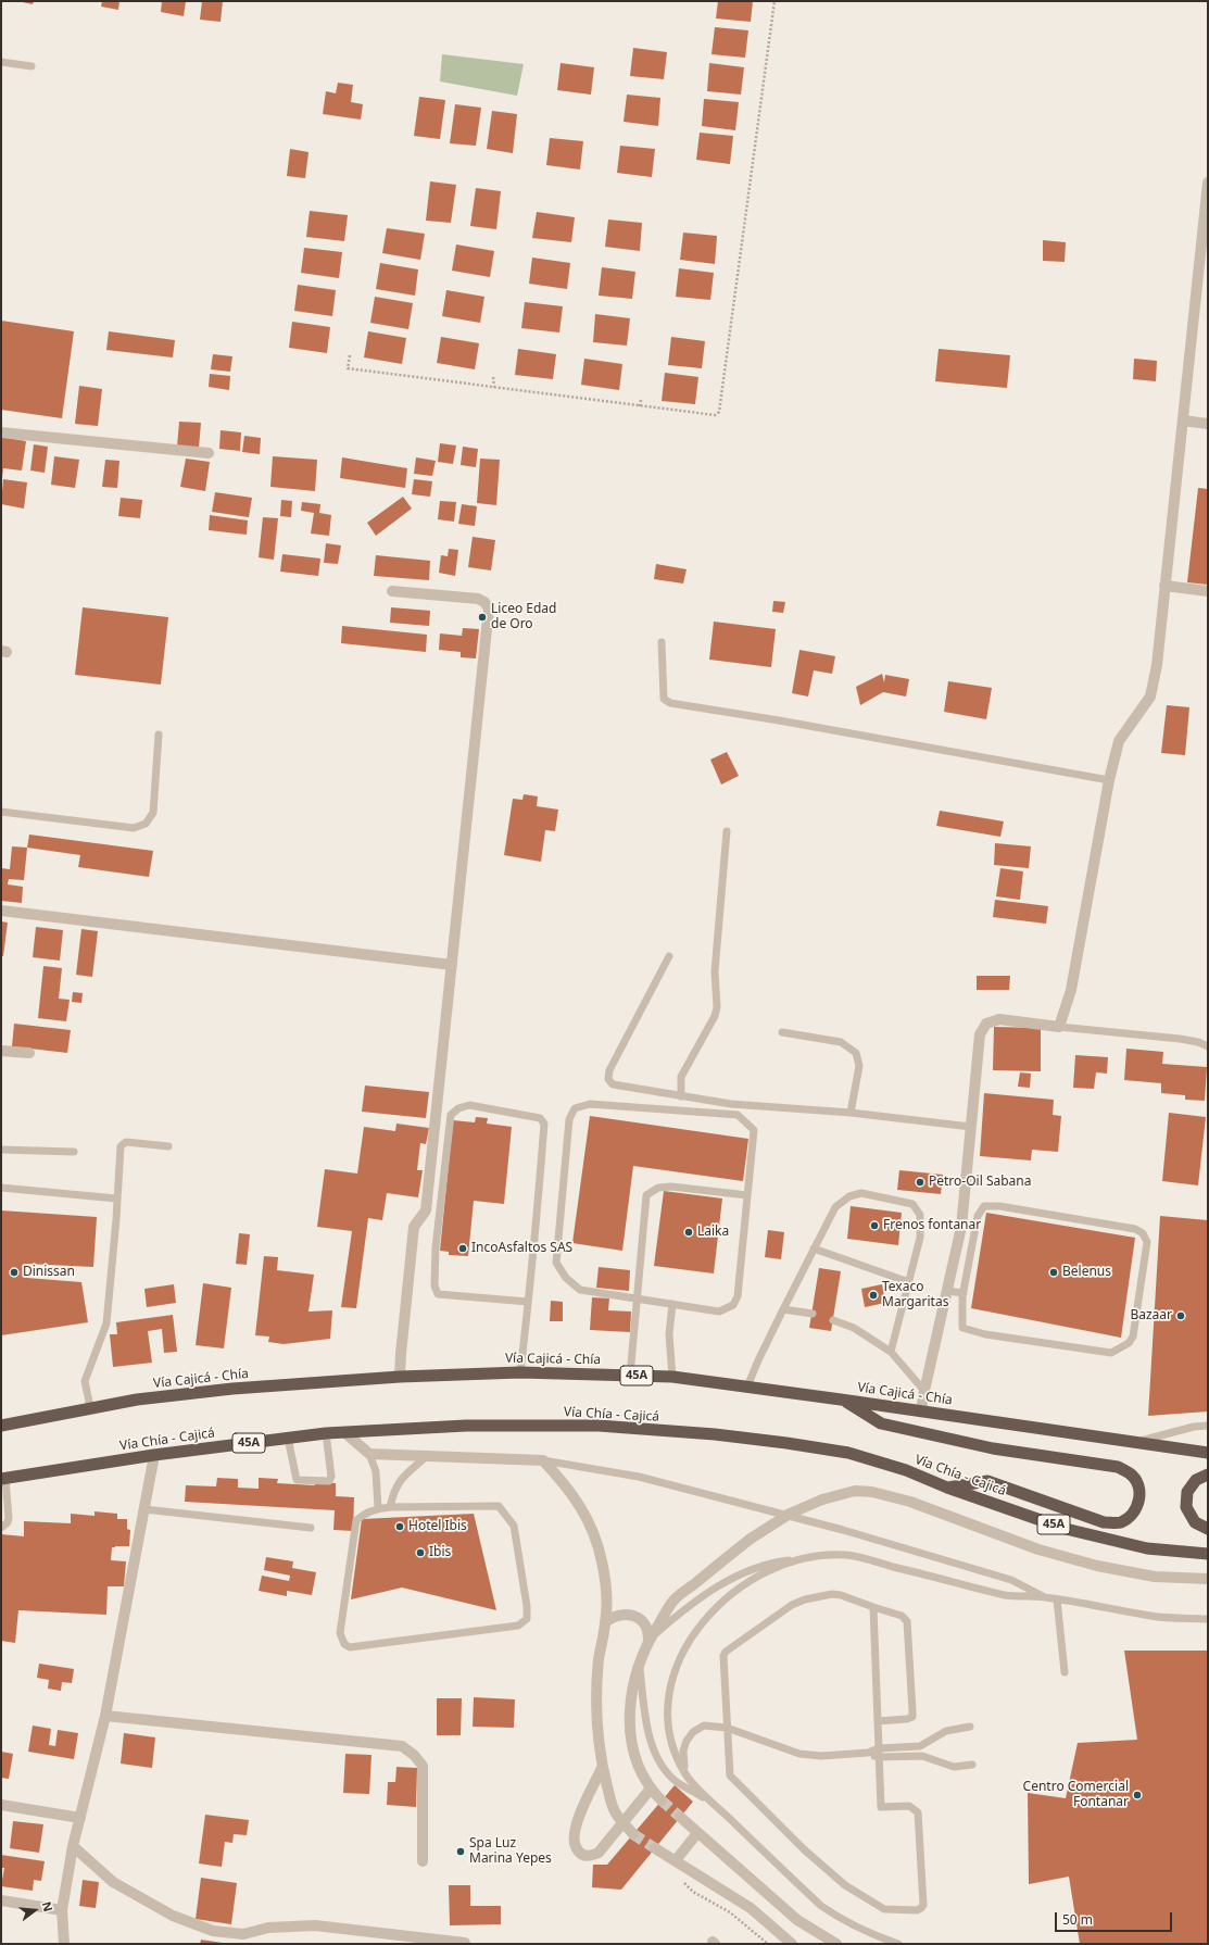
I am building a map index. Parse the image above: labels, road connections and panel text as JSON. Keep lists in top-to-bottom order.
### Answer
{
  "streets": {
    "highway": ["Vía Cajicá - Chía", "45A", "Vía Chía - Cajicá"]
  },
  "places": [
    "Liceo Edad de Oro",
    "Petro-Oil Sabana",
    "Frenos fontanar",
    "Laika",
    "IncoAsfaltos SAS",
    "Dinissan",
    "Belenus",
    "Texaco Margaritas",
    "Bazaar",
    "Hotel Ibis",
    "Ibis",
    "Centro Comercial Fontanar",
    "Spa Luz Marina Yepes"
  ],
  "scale_bar": "50 m",
  "north": "right"
}
